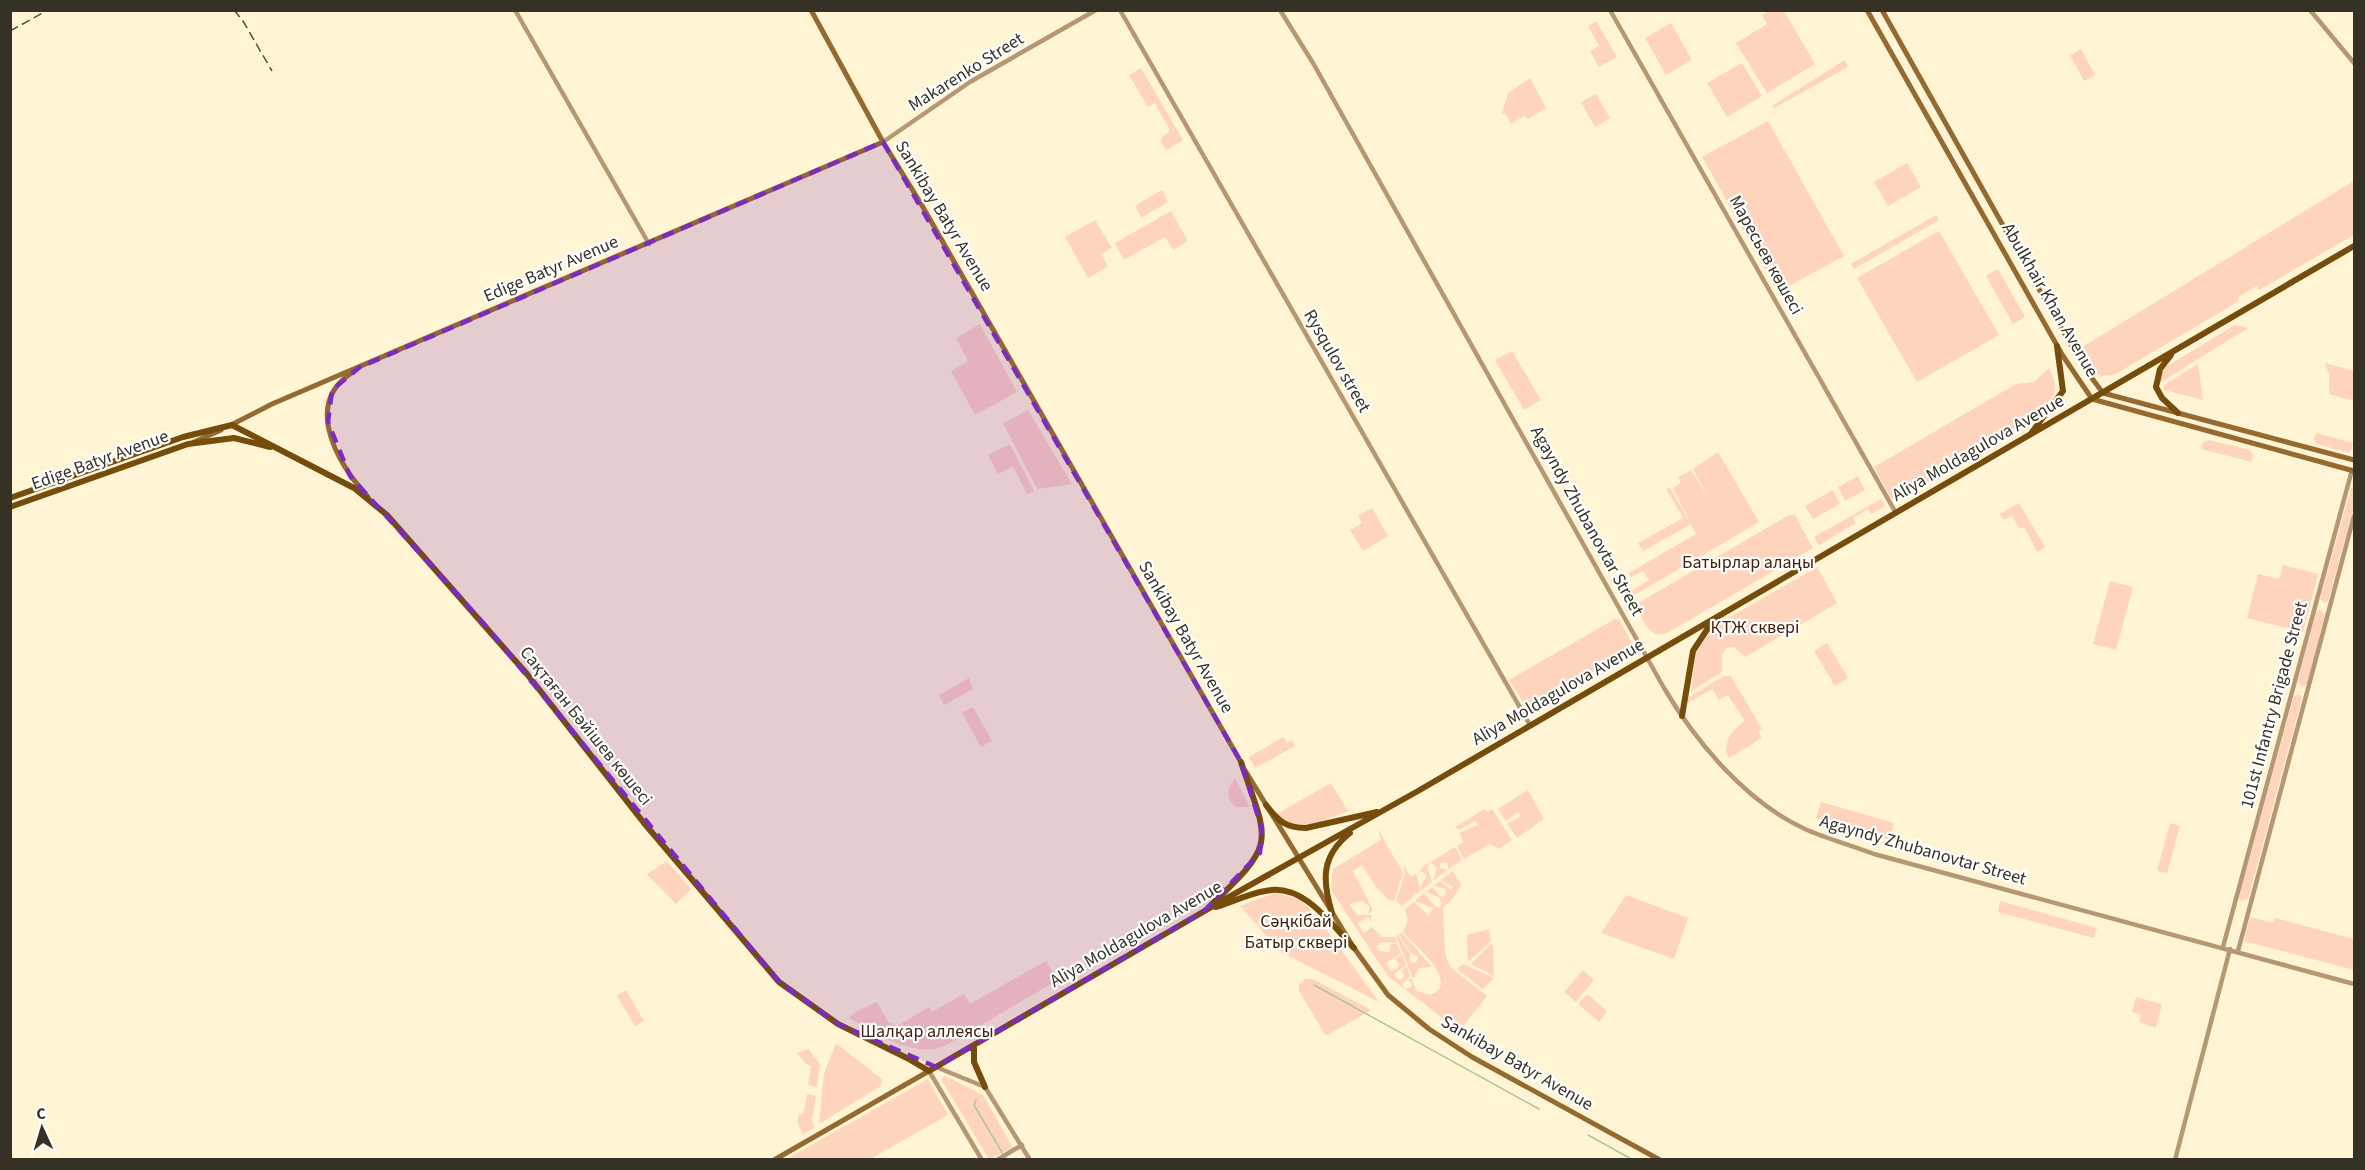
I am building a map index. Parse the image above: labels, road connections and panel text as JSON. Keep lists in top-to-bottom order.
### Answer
{
  "streets": {
    "main road": [
      "Sankibay Batyr Avenue",
      "Edige Batyr Avenue",
      "Abulkhair Khan Avenue",
      "Aliya Moldagulova Avenue",
      "Сақтаған Бәйішев көшесі"
    ],
    "street": [
      "Makarenko Street",
      "Маресьев көшесі",
      "Rysqulov street",
      "Agayndy Zhubanovtar Street",
      "101st Infantry Brigade Street"
    ]
  },
  "crossings": [
    ["Makarenko Street", "Sankibay Batyr Avenue"],
    ["Makarenko Street", "Edige Batyr Avenue"],
    ["Sankibay Batyr Avenue", "Edige Batyr Avenue"],
    ["Sankibay Batyr Avenue", "Aliya Moldagulova Avenue"],
    ["Маресьев көшесі", "Aliya Moldagulova Avenue"],
    ["Edige Batyr Avenue", "Сақтаған Бәйішев көшесі"],
    ["Abulkhair Khan Avenue", "Aliya Moldagulova Avenue"],
    ["Abulkhair Khan Avenue", "101st Infantry Brigade Street"],
    ["Rysqulov street", "Aliya Moldagulova Avenue"],
    ["Aliya Moldagulova Avenue", "Agayndy Zhubanovtar Street"],
    ["Aliya Moldagulova Avenue", "Сақтаған Бәйішев көшесі"],
    ["Agayndy Zhubanovtar Street", "101st Infantry Brigade Street"]
  ],
  "parks": [
    "Батырлар алаңы",
    "ҚТЖ сквері",
    "Сәңкібай Батыр сквері",
    "Шалқар аллеясы"
  ],
  "north": "top"
}
